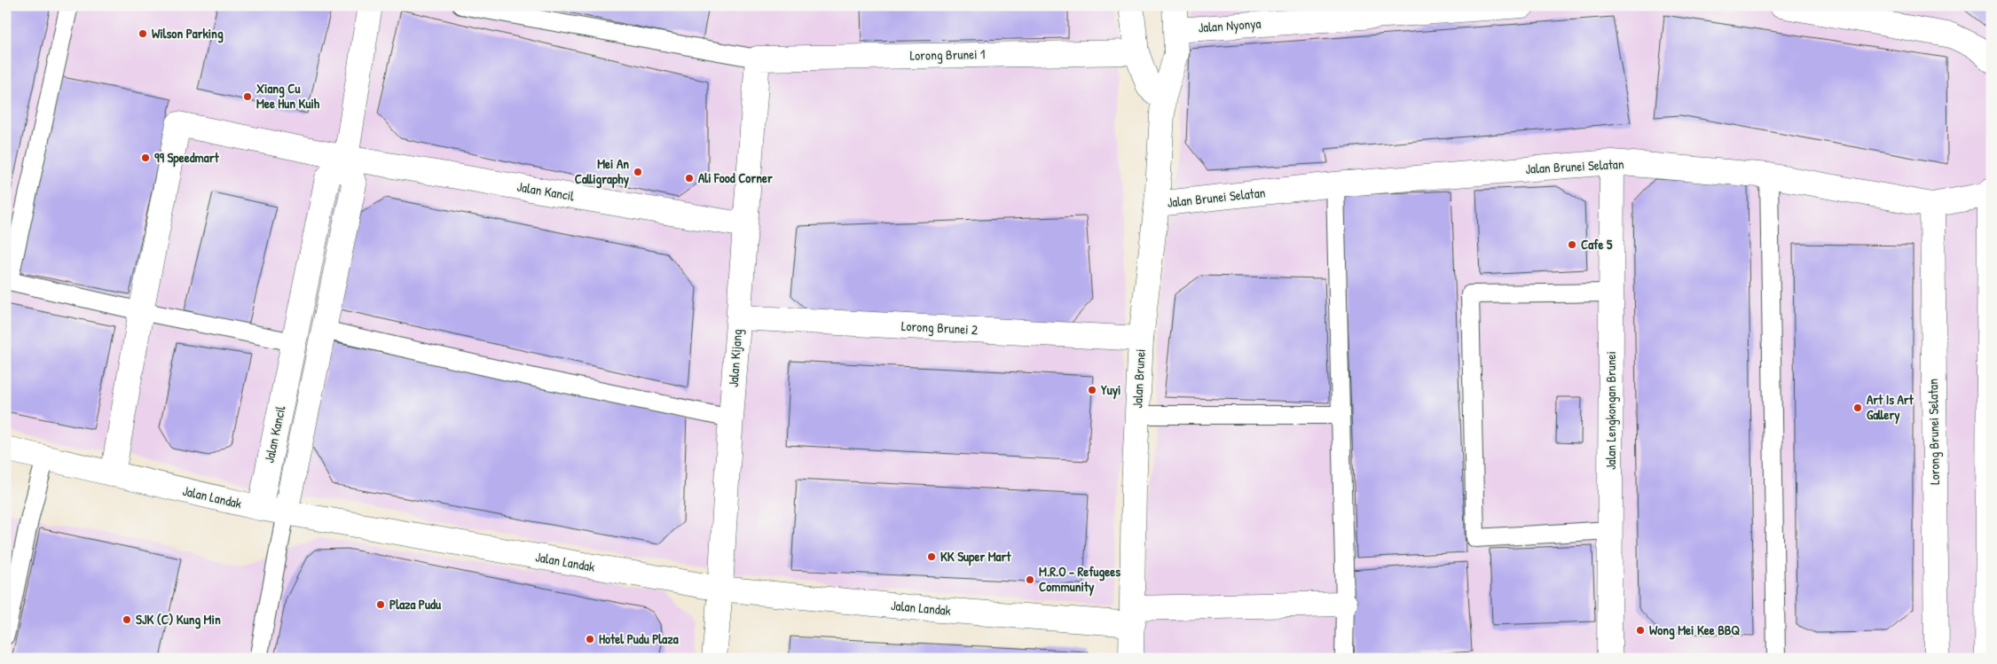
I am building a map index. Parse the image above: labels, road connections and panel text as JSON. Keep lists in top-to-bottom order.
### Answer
{
  "streets": {
    "street": [
      "Jalan Nyonya",
      "Lorong Brunei 1",
      "Jalan Brunei Selatan",
      "Jalan Kancil",
      "Lorong Brunei 2",
      "Jalan Kijang",
      "Jalan Brunei",
      "Jalan Lengkongan Brunei",
      "Lorong Brunei Selatan",
      "Jalan Landak"
    ]
  },
  "crossings": [
    ["Jalan Nyonya", "Jalan Brunei"],
    ["Lorong Brunei 1", "Jalan Kijang"],
    ["Jalan Brunei Selatan", "Jalan Brunei"],
    ["Jalan Brunei Selatan", "Jalan Lengkongan Brunei"],
    ["Jalan Brunei Selatan", "Lorong Brunei Selatan"],
    ["Jalan Kancil", "Jalan Kijang"],
    ["Jalan Kancil", "Jalan Landak"],
    ["Lorong Brunei 2", "Jalan Kijang"],
    ["Lorong Brunei 2", "Jalan Brunei"],
    ["Jalan Kijang", "Jalan Landak"],
    ["Jalan Brunei", "Jalan Landak"]
  ],
  "places": [
    "Wilson Parking",
    "Xiang Cu Mee Hun Kuih",
    "99 Speedmart",
    "Mei An Calligraphy",
    "Ali Food Corner",
    "Cafe 5",
    "Yuyi",
    "Art Is Art Gallery",
    "KK Super Mart",
    "M.R.O - Refugees Community",
    "Plaza Pudu",
    "SJK (C) Kung Min",
    "Wong Mei Kee BBQ",
    "Hotel Pudu Plaza"
  ]
}
